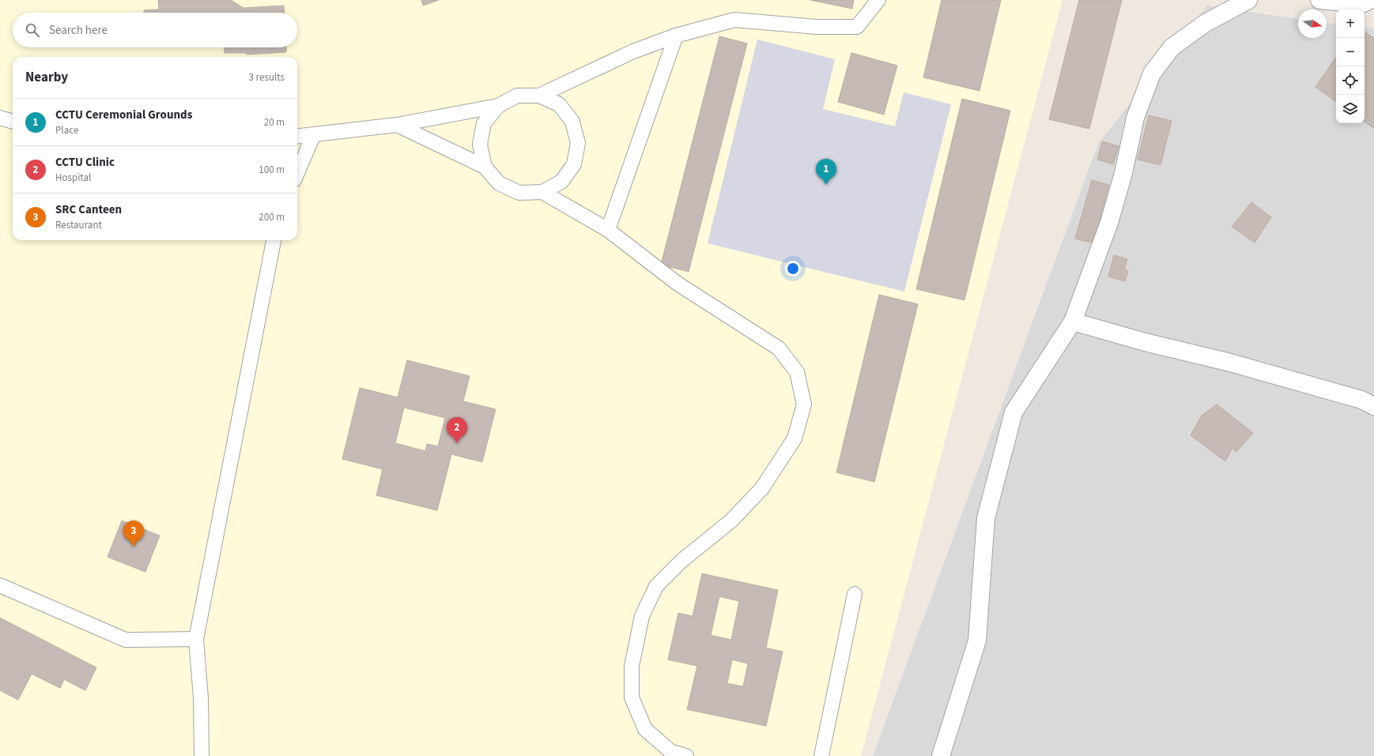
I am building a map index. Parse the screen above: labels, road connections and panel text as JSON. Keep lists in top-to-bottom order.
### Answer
{
  "north": "right",
  "page": {
    "map_buttons": ["+", "−"],
    "search": "Search here",
    "heading": ["Nearby", "3 results"],
    "list": [
      {
        "mark": "1",
        "name": "CCTU Ceremonial Grounds",
        "note": "Place",
        "value": "20 m"
      },
      {
        "mark": "2",
        "name": "CCTU Clinic",
        "note": "Hospital",
        "value": "100 m"
      },
      {
        "mark": "3",
        "name": "SRC Canteen",
        "note": "Restaurant",
        "value": "200 m"
      }
    ],
    "pins": ["1", "2", "3"]
  }
}
